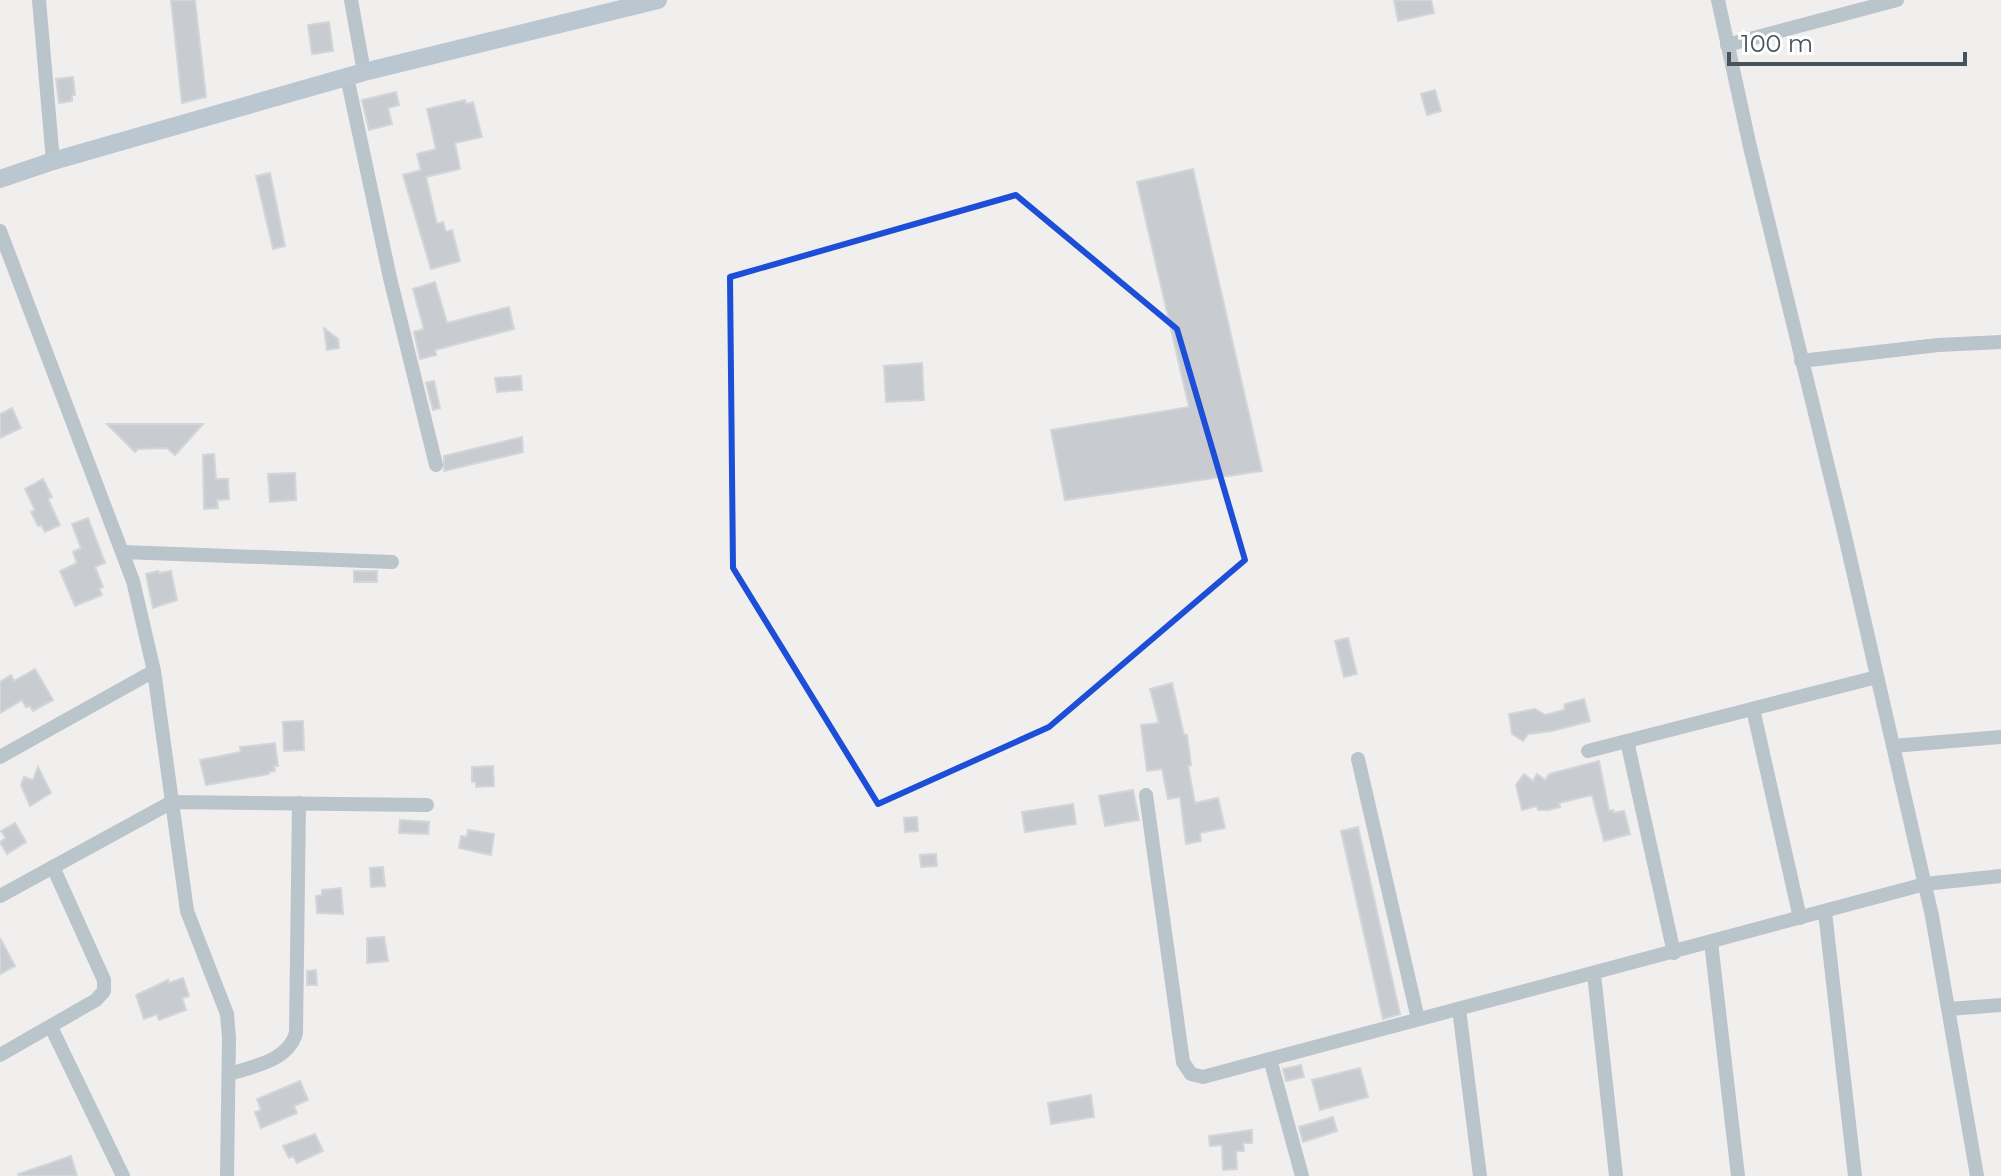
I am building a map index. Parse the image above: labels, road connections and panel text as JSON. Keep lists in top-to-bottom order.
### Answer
{
  "scale_bar": "100 m"
}
